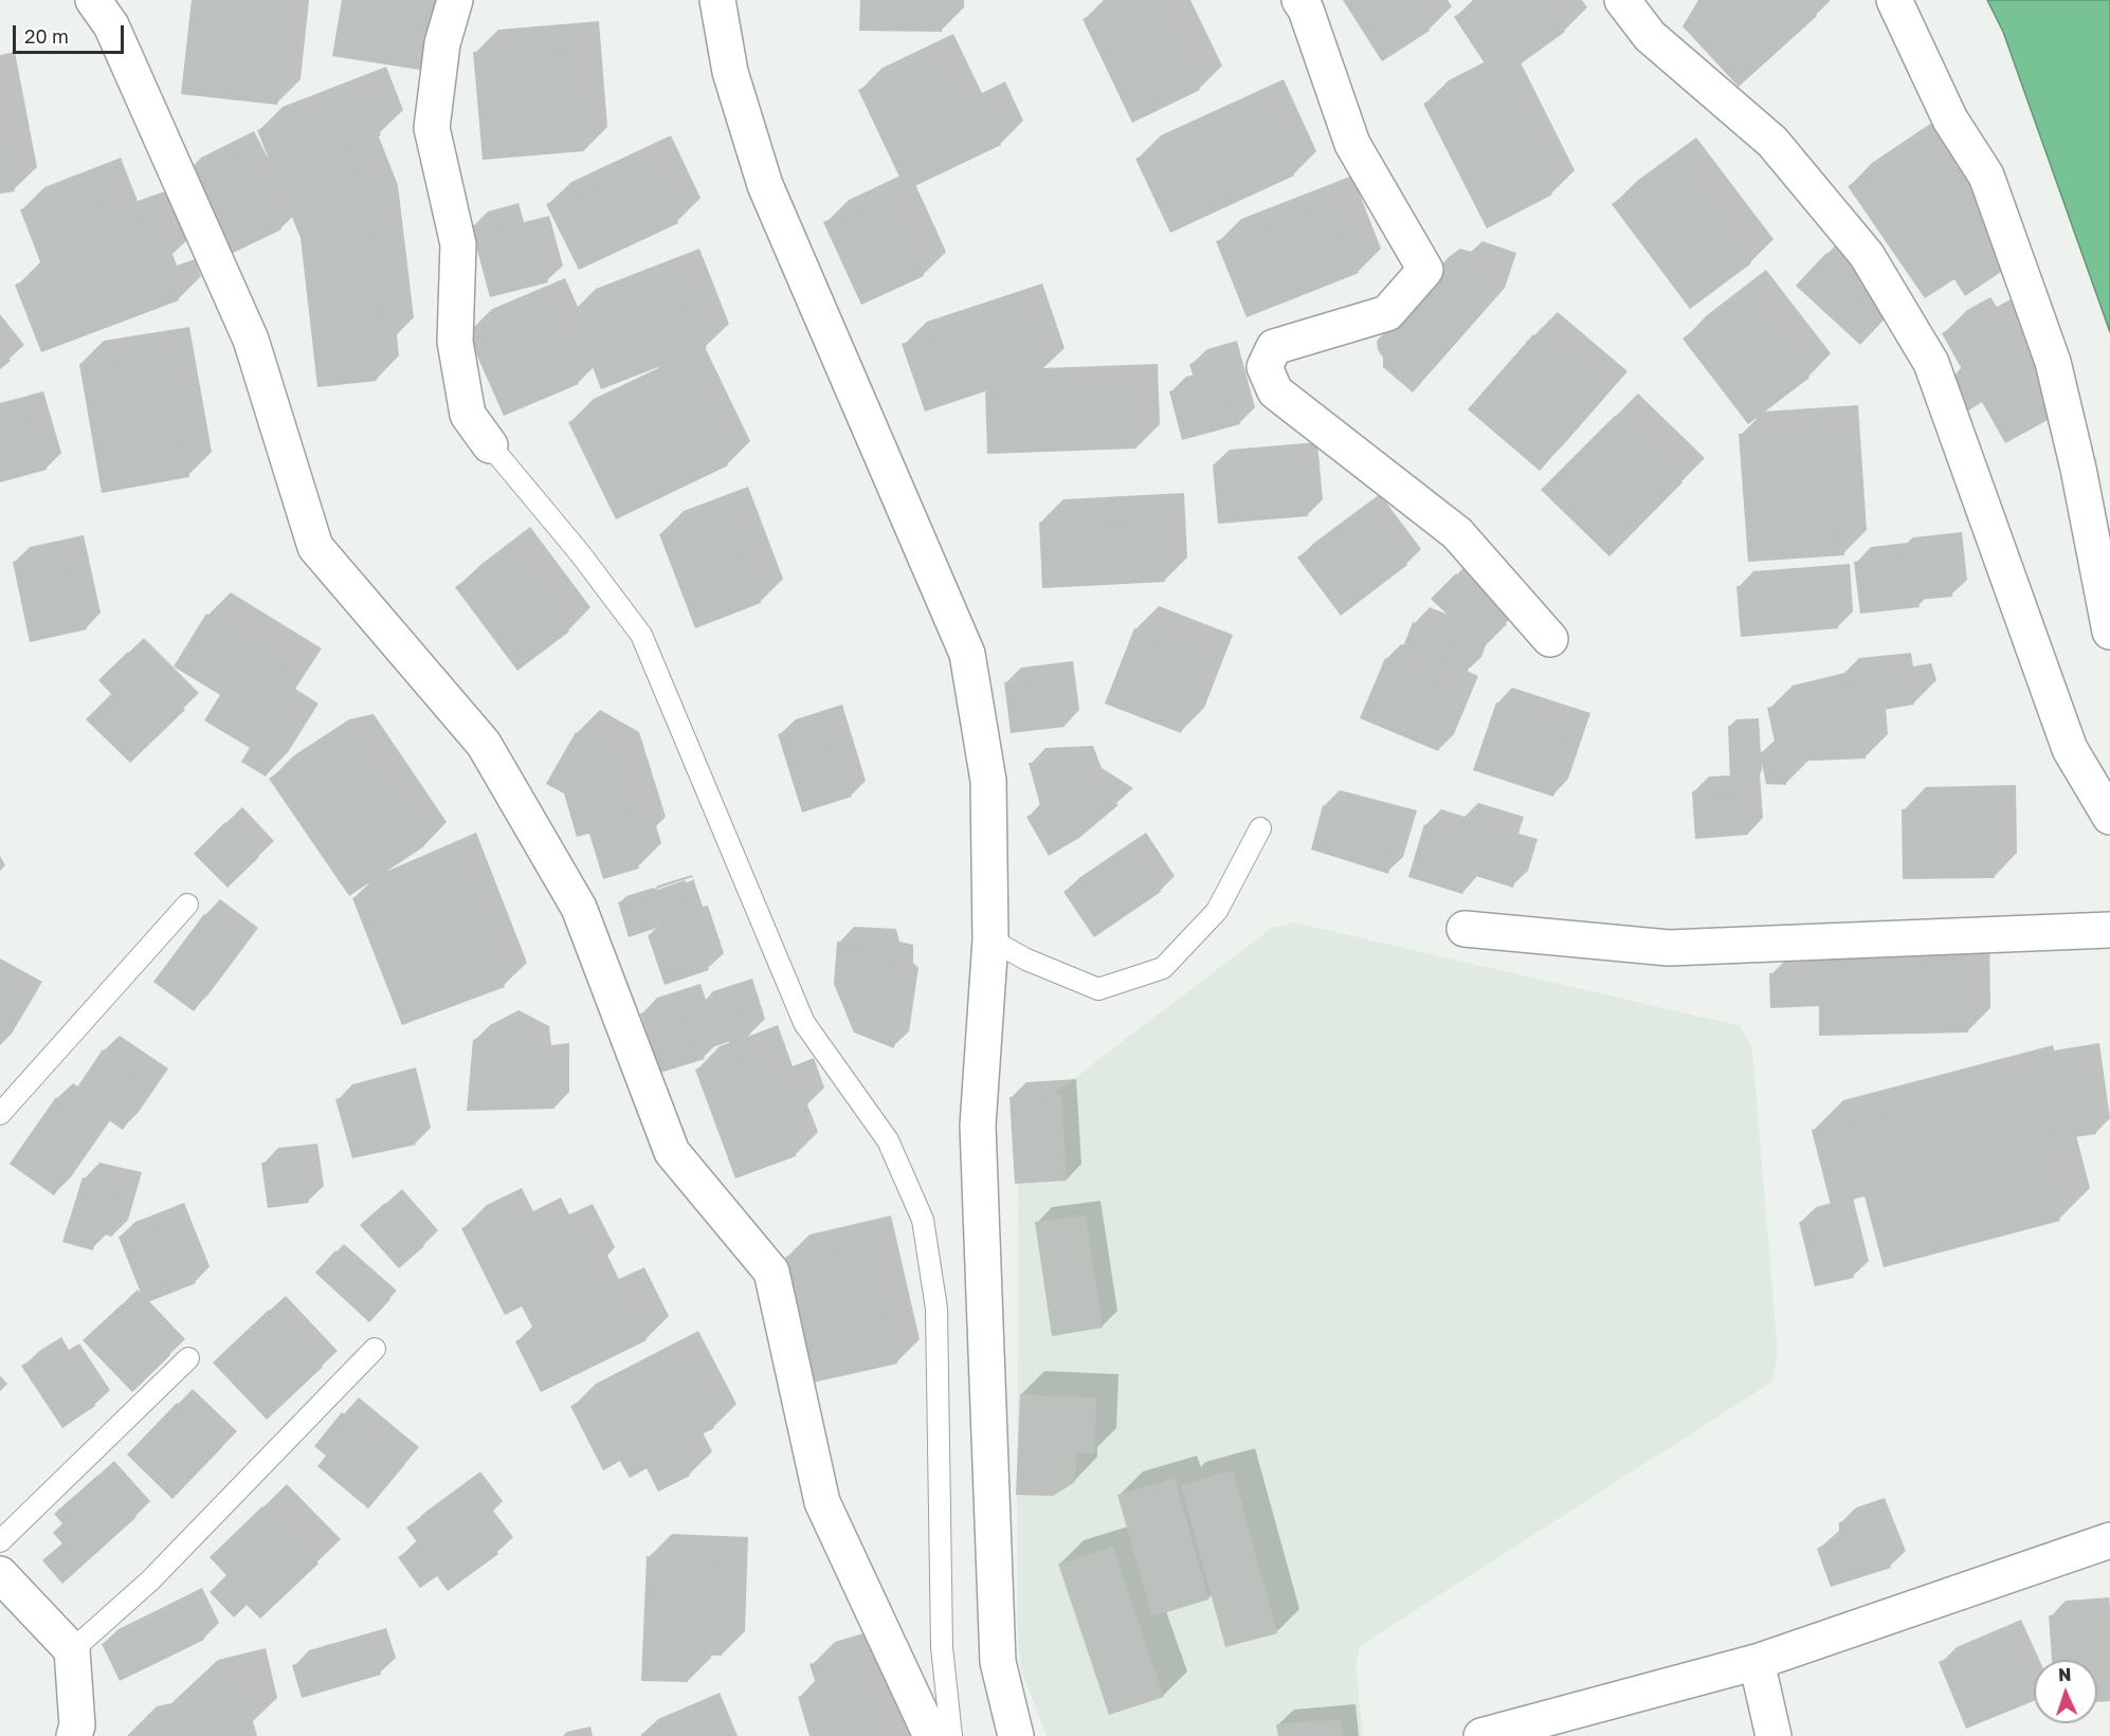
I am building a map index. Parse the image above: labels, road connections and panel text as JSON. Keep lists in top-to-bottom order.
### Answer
{
  "scale_bar": "20 m",
  "north": "top"
}
